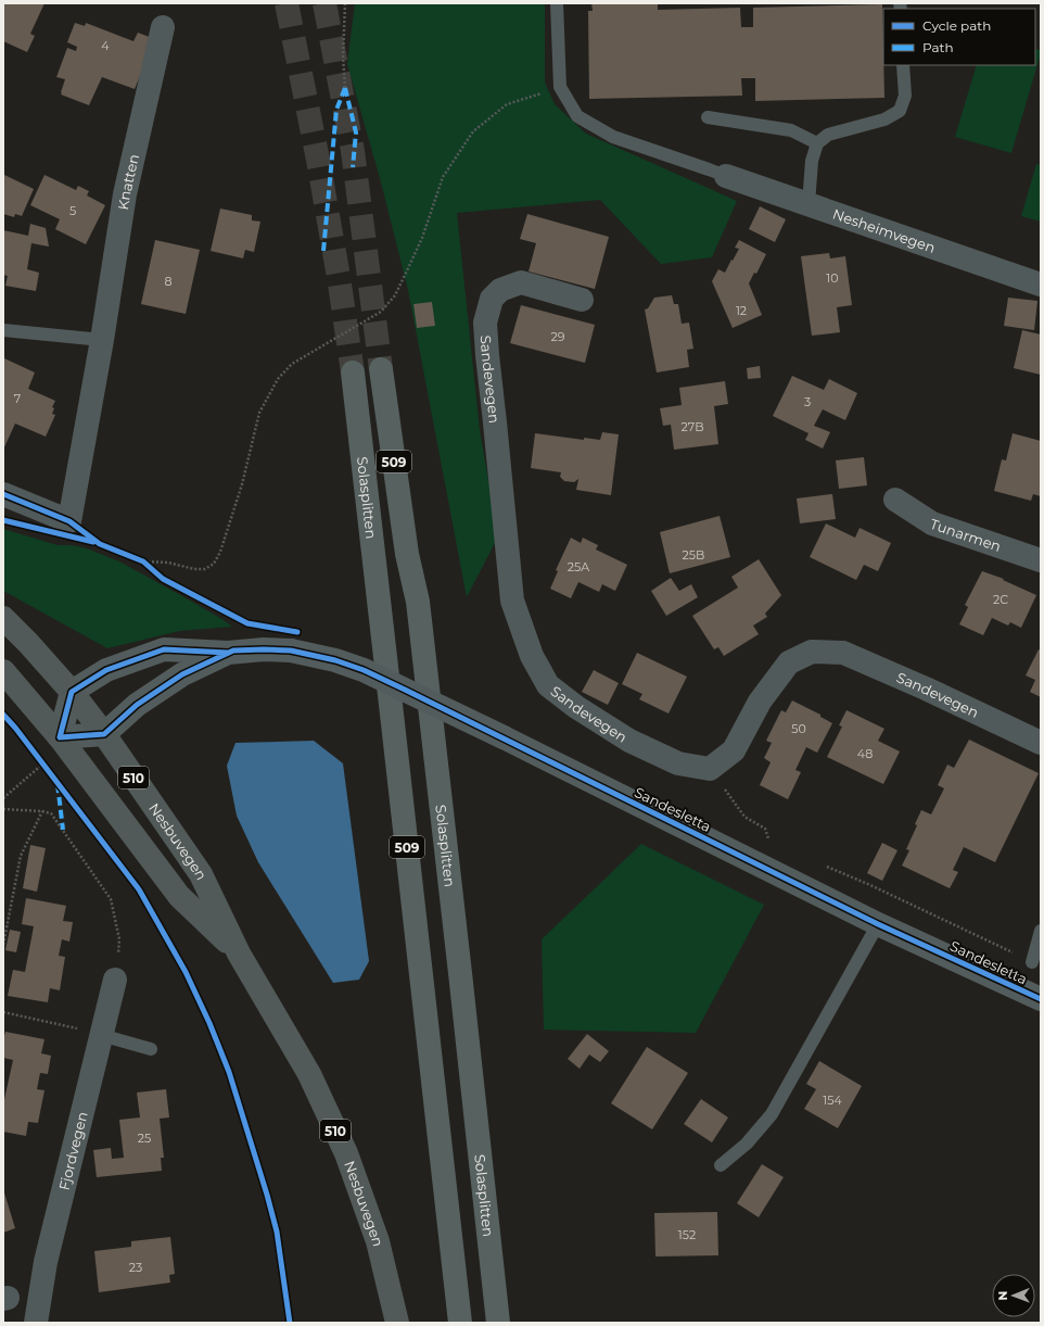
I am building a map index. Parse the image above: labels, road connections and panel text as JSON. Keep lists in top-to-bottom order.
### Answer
{
  "streets": {
    "highway": ["509", "Solasplitten"],
    "main road": ["510", "Nesbuvegen"],
    "street": [
      "Knatten",
      "Nesheimvegen",
      "Sandevegen",
      "Tunarmen",
      "Sandesletta",
      "Fjordvegen"
    ]
  },
  "house_numbers": [
    "4",
    "5",
    "10",
    "8",
    "12",
    "29",
    "7",
    "3",
    "27B",
    "25B",
    "25A",
    "2C",
    "50",
    "48",
    "154",
    "25",
    "152",
    "23"
  ],
  "legend": ["Cycle path", "Path"],
  "north": "left"
}
